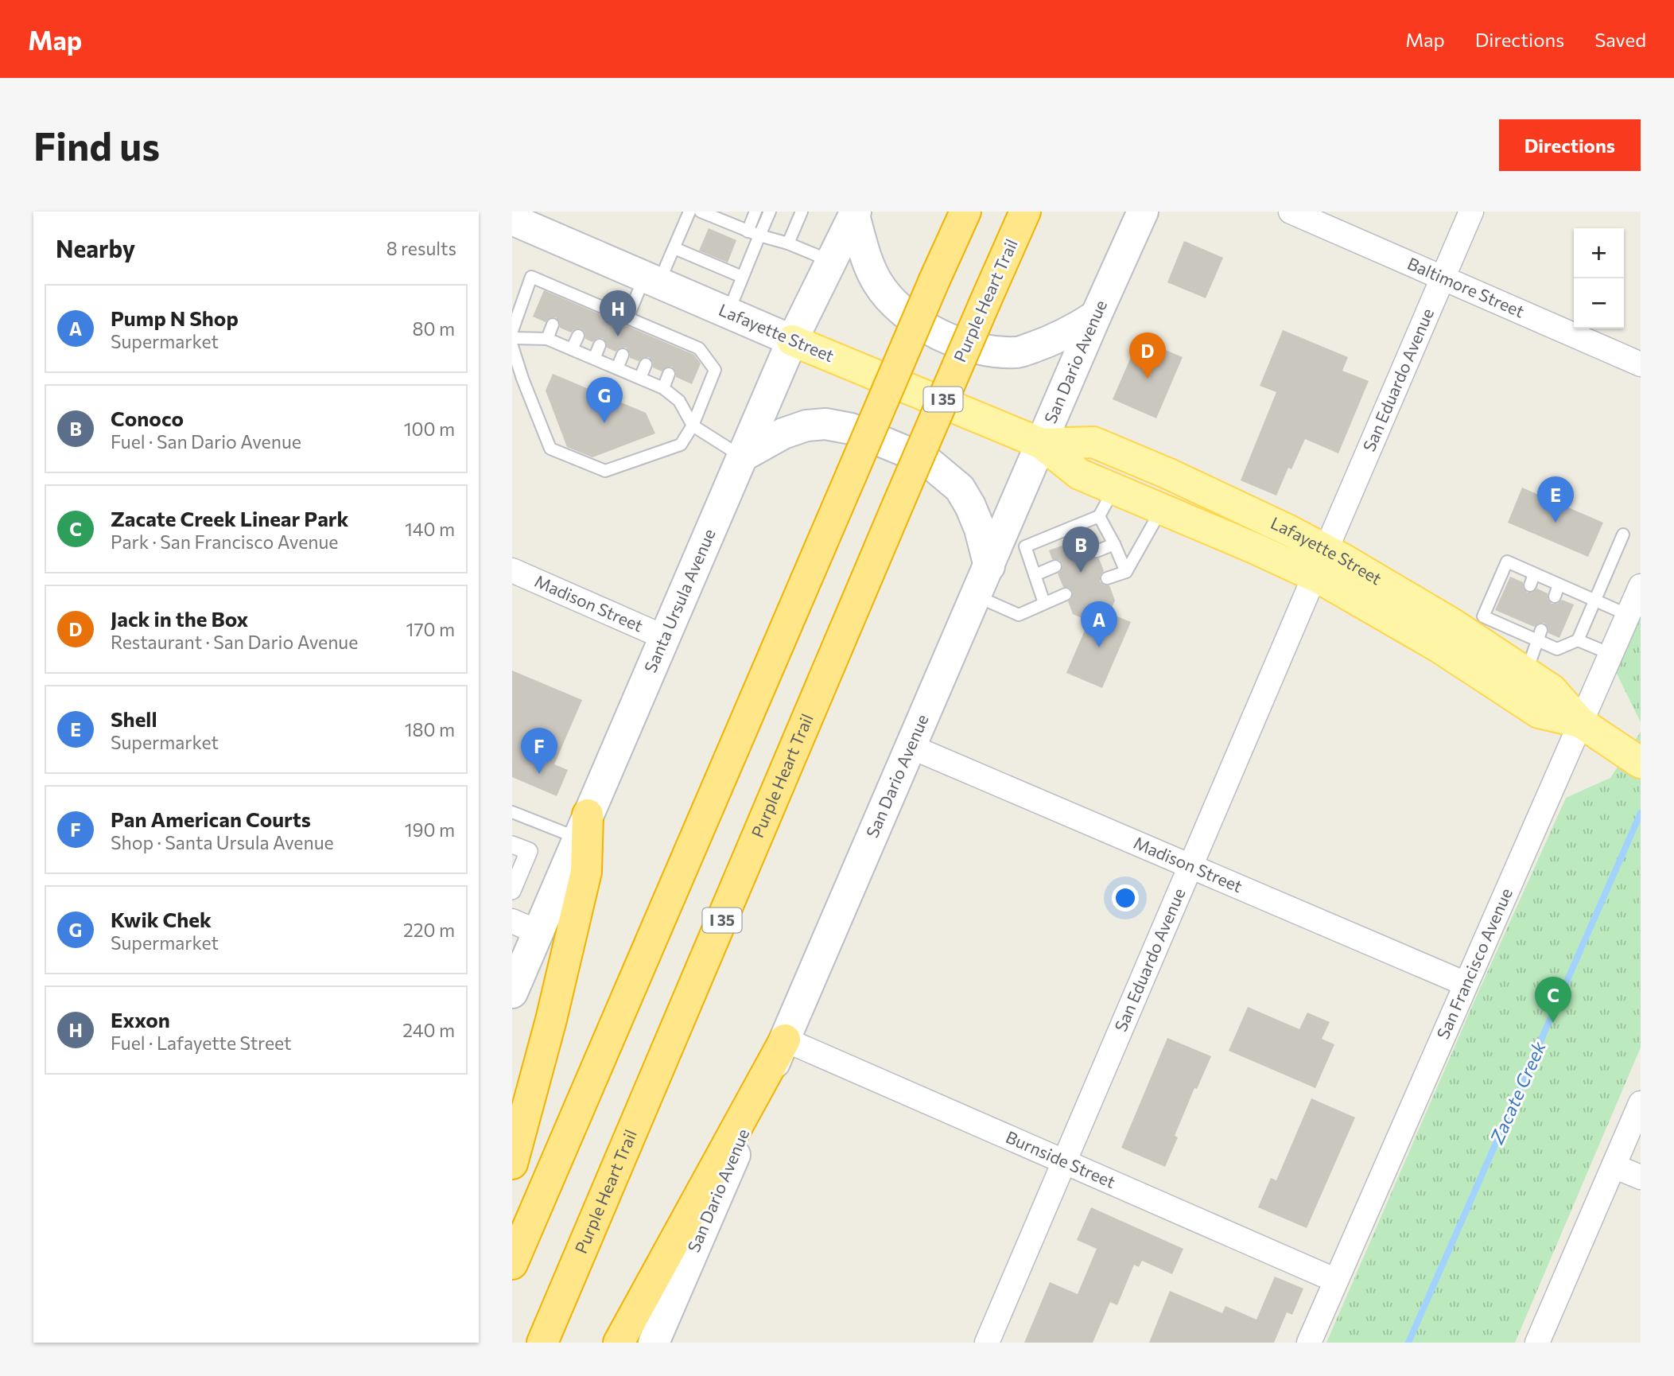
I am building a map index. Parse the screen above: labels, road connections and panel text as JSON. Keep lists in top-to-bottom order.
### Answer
{
  "streets": {
    "highway": ["Purple Heart Trail", "I 35"],
    "main road": ["Lafayette Street", "San Dario Avenue", "Santa Ursula Avenue"],
    "street": [
      "Baltimore Street",
      "San Eduardo Avenue",
      "Madison Street",
      "San Francisco Avenue",
      "Burnside Street"
    ]
  },
  "crossings": [
    ["Baltimore Street", "San Eduardo Avenue"],
    ["Lafayette Street", "San Dario Avenue"],
    ["Lafayette Street", "San Eduardo Avenue"],
    ["Lafayette Street", "Santa Ursula Avenue"],
    ["Lafayette Street", "San Francisco Avenue"],
    ["San Dario Avenue", "Madison Street"],
    ["San Dario Avenue", "Burnside Street"],
    ["San Eduardo Avenue", "Madison Street"],
    ["San Eduardo Avenue", "Burnside Street"],
    ["Santa Ursula Avenue", "Madison Street"],
    ["Madison Street", "San Francisco Avenue"],
    ["San Francisco Avenue", "Burnside Street"]
  ],
  "water": ["Zacate Creek"],
  "page": {
    "header": "Map",
    "nav": ["Map", "Directions", "Saved"],
    "buttons": "Directions",
    "title": "Find us",
    "heading": ["Nearby", "8 results"],
    "map_buttons": ["+", "−"],
    "list": [
      {
        "mark": "A",
        "name": "Pump N Shop",
        "note": "Supermarket",
        "value": "80 m"
      },
      {
        "mark": "B",
        "name": "Conoco",
        "note": "Fuel · San Dario Avenue",
        "value": "100 m"
      },
      {
        "mark": "C",
        "name": "Zacate Creek Linear Park",
        "note": "Park · San Francisco Avenue",
        "value": "140 m"
      },
      {
        "mark": "D",
        "name": "Jack in the Box",
        "note": "Restaurant · San Dario Avenue",
        "value": "170 m"
      },
      {
        "mark": "E",
        "name": "Shell",
        "note": "Supermarket",
        "value": "180 m"
      },
      {
        "mark": "F",
        "name": "Pan American Courts",
        "note": "Shop · Santa Ursula Avenue",
        "value": "190 m"
      },
      {
        "mark": "G",
        "name": "Kwik Chek",
        "note": "Supermarket",
        "value": "220 m"
      },
      {
        "mark": "H",
        "name": "Exxon",
        "note": "Fuel · Lafayette Street",
        "value": "240 m"
      }
    ],
    "pins": [
      "H",
      "D",
      "G",
      "E",
      "B",
      "A",
      "F",
      "C"
    ]
  }
}
